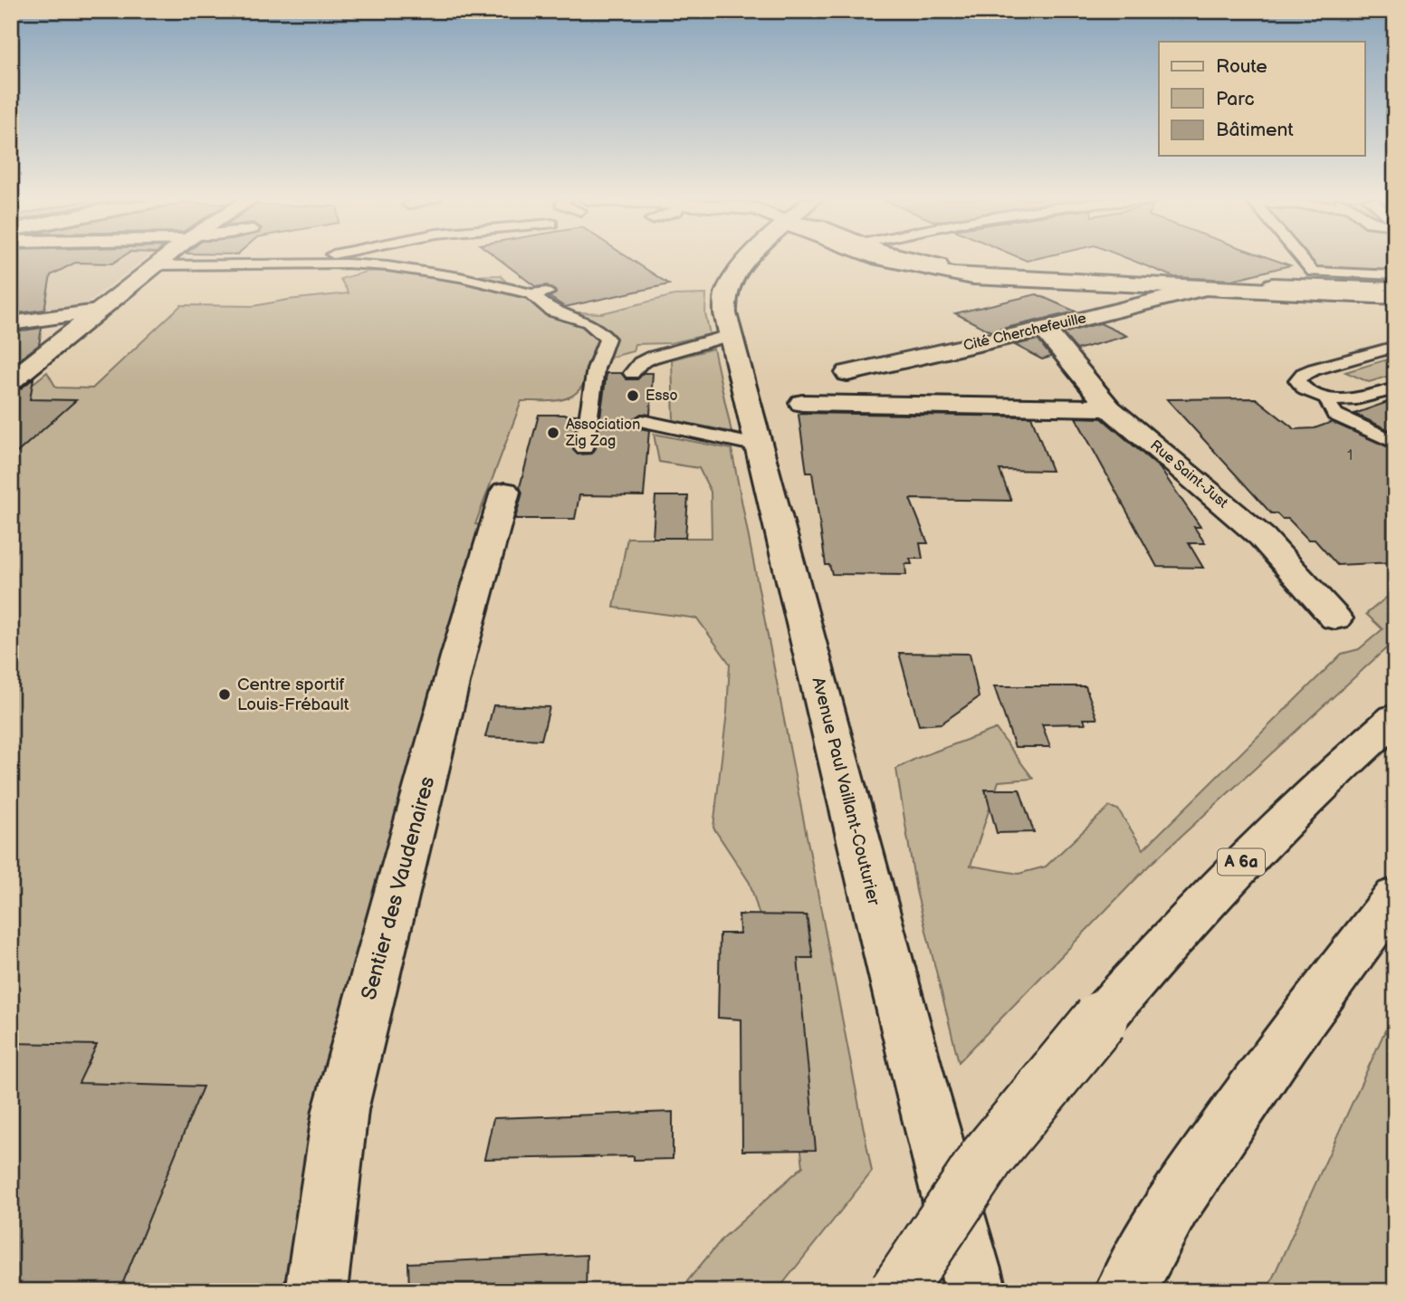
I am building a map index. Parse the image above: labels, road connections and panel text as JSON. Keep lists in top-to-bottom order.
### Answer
{
  "streets": {
    "main road": [
      "Cité Cherchefeuille",
      "Rue Saint-Just",
      "Avenue Paul Vaillant-Couturier",
      "A 6a",
      "Sentier des Vaudenaires"
    ]
  },
  "crossings": [
    ["Cité Cherchefeuille", "Rue Saint-Just"]
  ],
  "places": ["Esso", "Association Zig Zag", "Centre sportif Louis-Frébault"],
  "house_numbers": ["1"],
  "legend": ["Route", "Parc", "Bâtiment"]
}
